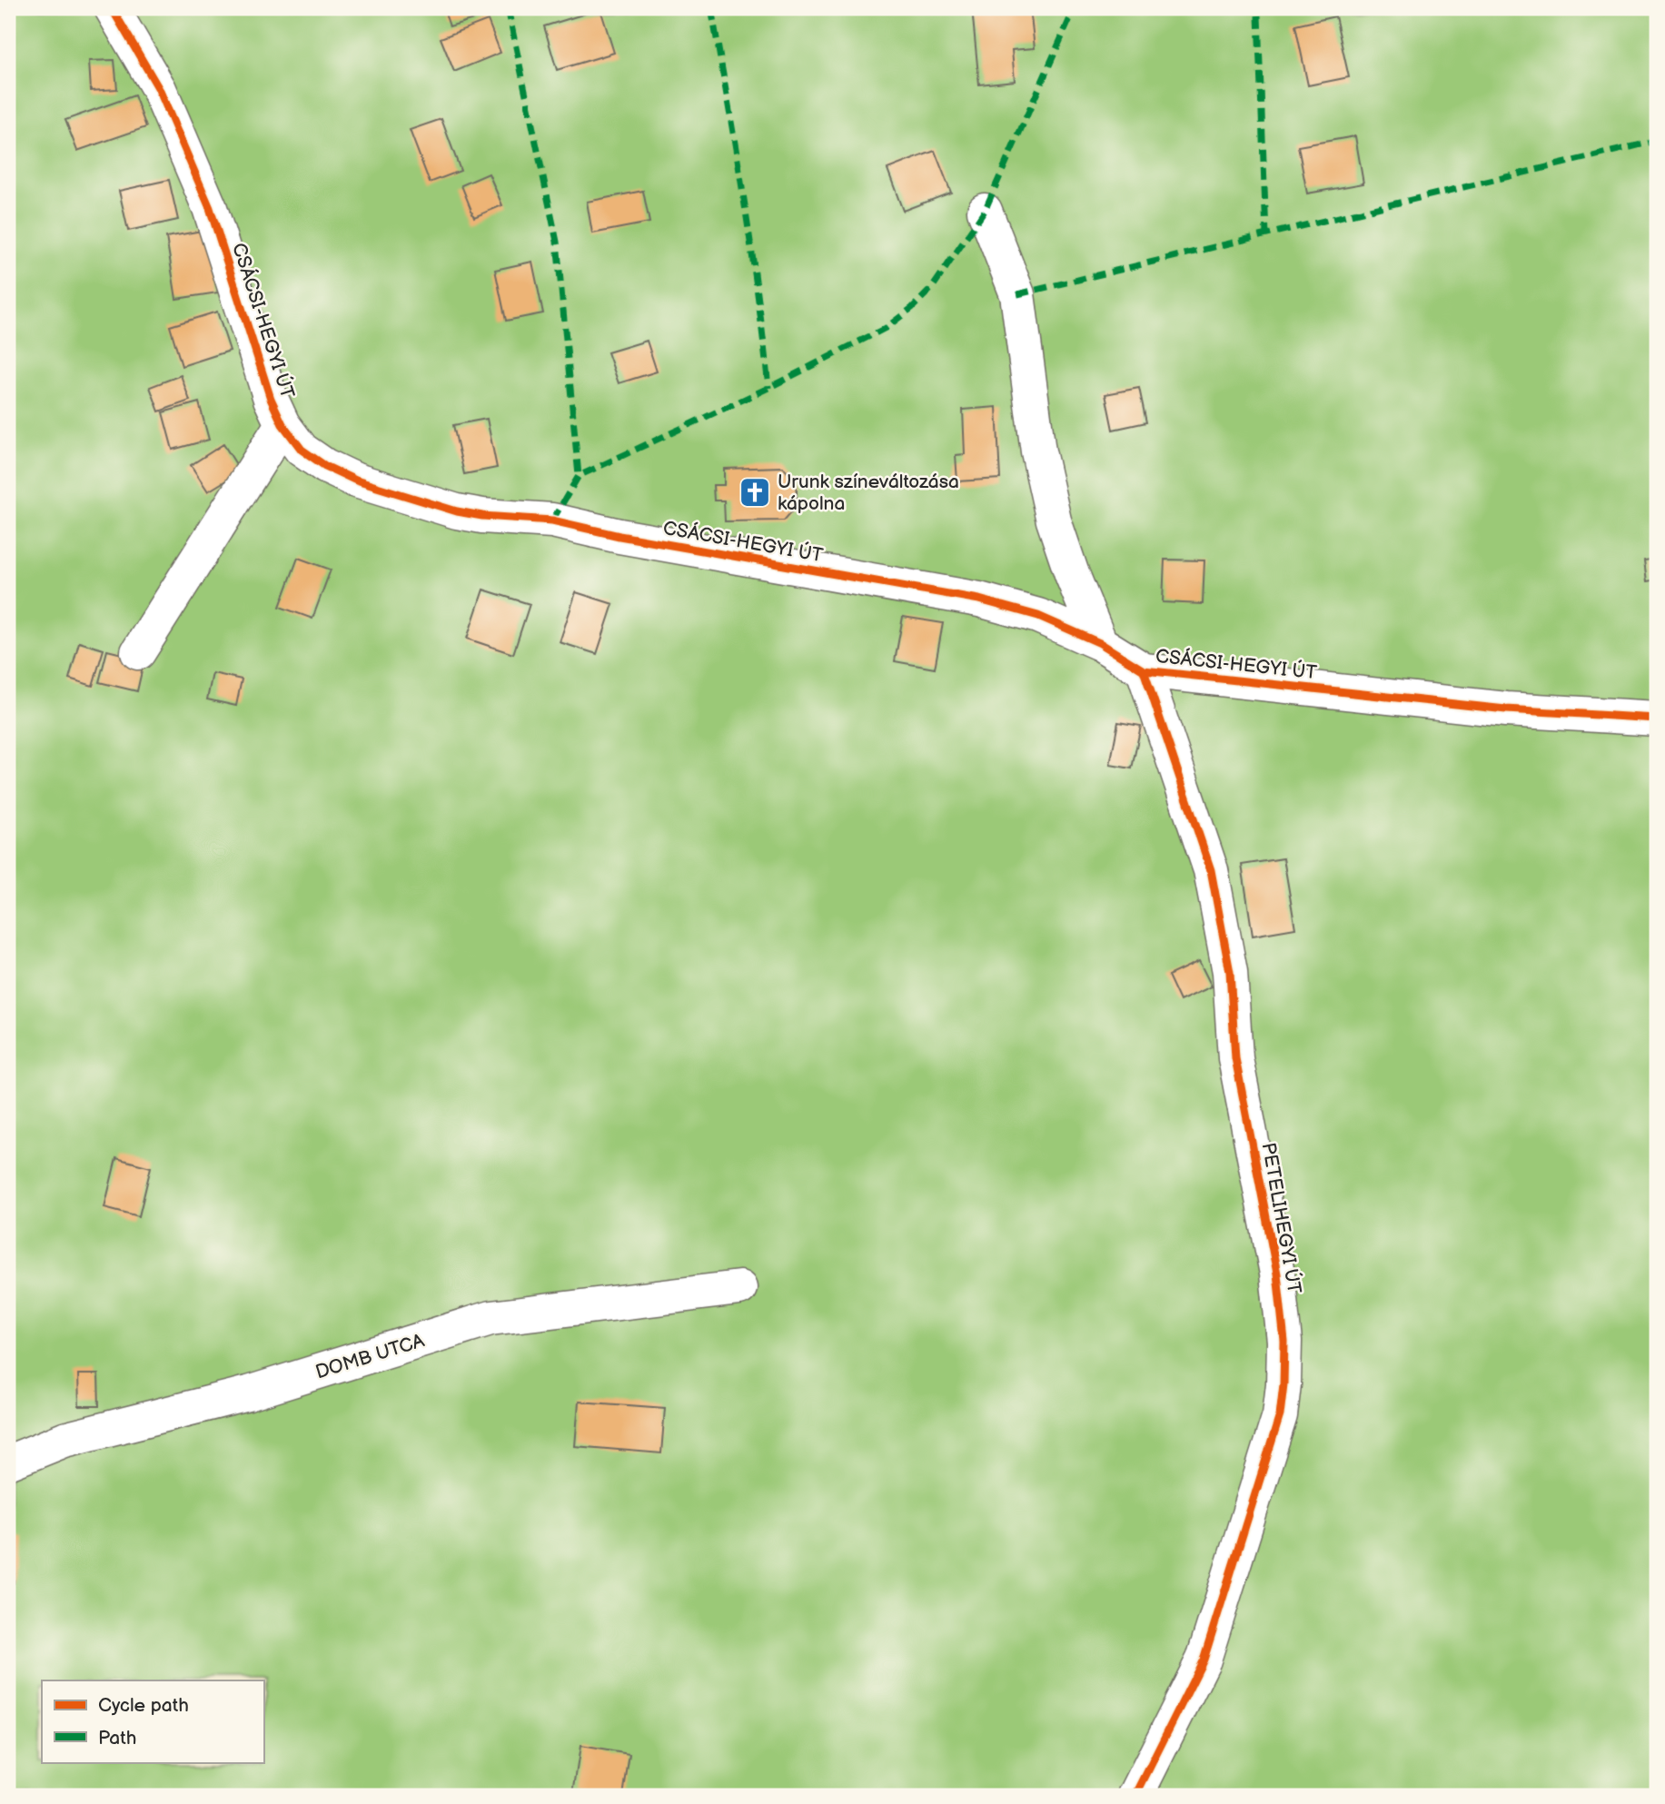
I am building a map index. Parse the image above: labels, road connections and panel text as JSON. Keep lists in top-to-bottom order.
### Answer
{
  "streets": {
    "street": ["CSÁCSI-HEGYI ÚT", "PETELIHEGYI ÚT", "DOMB UTCA"]
  },
  "crossings": [
    ["CSÁCSI-HEGYI ÚT", "PETELIHEGYI ÚT"]
  ],
  "places": {
    "church": ["Urunk színeváltozása kápolna"]
  },
  "legend": ["Cycle path", "Path"]
}
